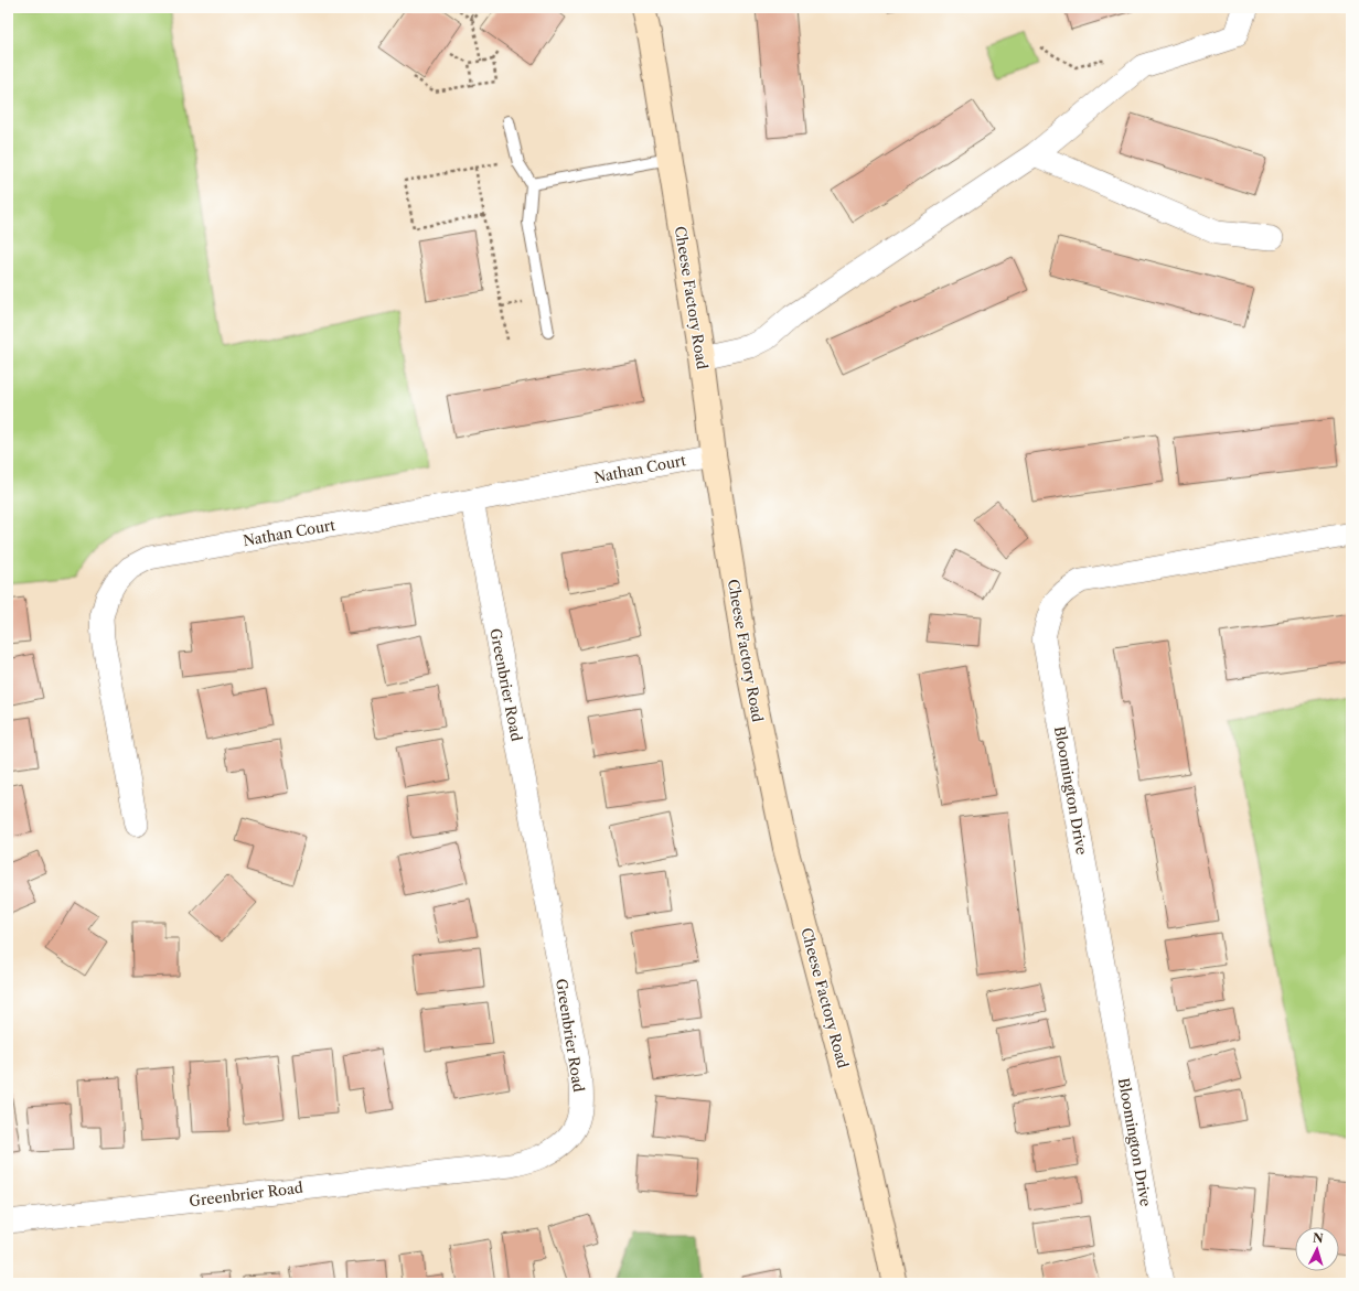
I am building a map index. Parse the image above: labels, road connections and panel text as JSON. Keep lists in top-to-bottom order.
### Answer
{
  "streets": {
    "main road": ["Cheese Factory Road"],
    "street": ["Nathan Court", "Greenbrier Road", "Bloomington Drive"]
  },
  "crossings": [
    ["Cheese Factory Road", "Nathan Court"],
    ["Nathan Court", "Greenbrier Road"]
  ],
  "north": "top"
}
